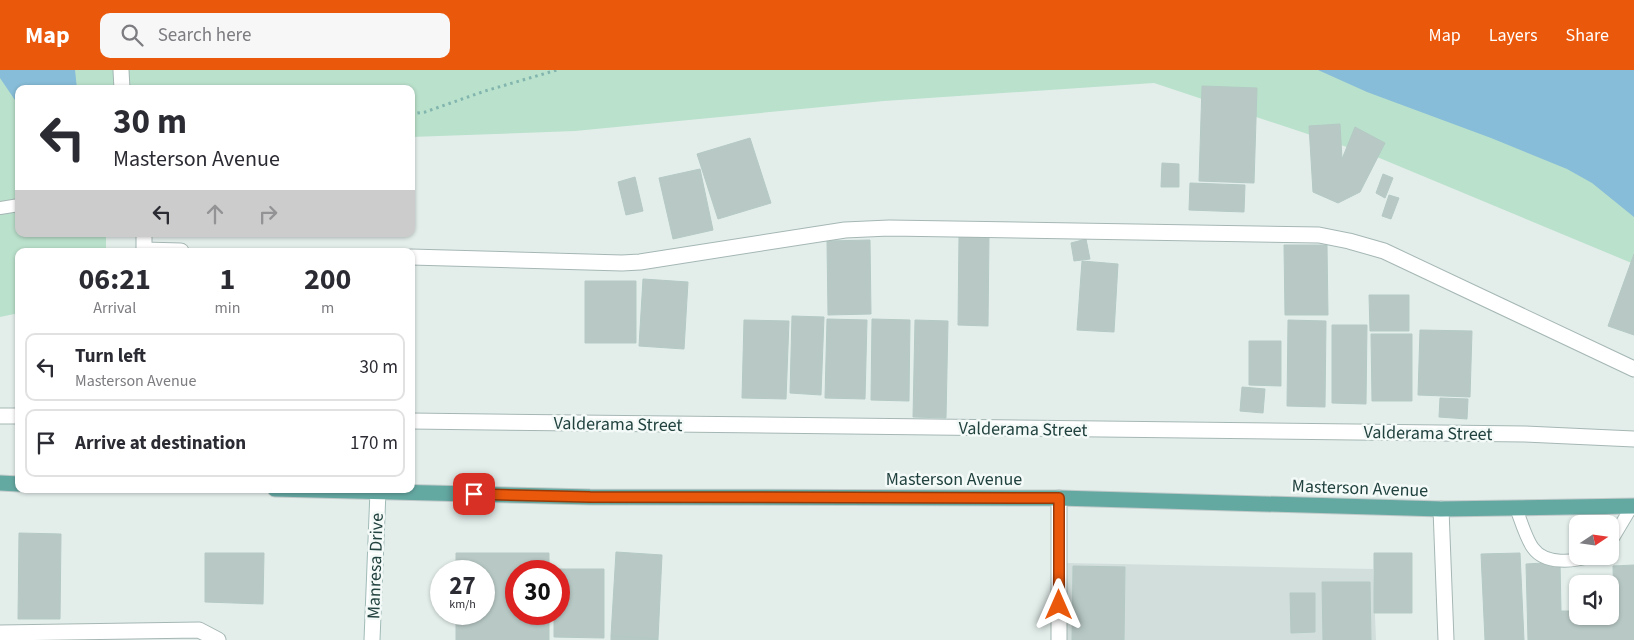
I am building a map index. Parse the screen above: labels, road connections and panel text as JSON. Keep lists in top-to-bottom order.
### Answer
{
  "streets": {
    "main road": ["Masterson Avenue"],
    "street": ["Valderama Street", "Manresa Drive"]
  },
  "north": "right",
  "page": {
    "header": "Map",
    "search": "Search here",
    "nav": ["Map", "Layers", "Share"],
    "turn": ["30 m", "Masterson Avenue"],
    "eta": [
      "06:21",
      "Arrival",
      "1",
      "min",
      "200",
      "m"
    ],
    "list": [
      {
        "name": "Turn left",
        "note": "Masterson Avenue",
        "value": "30 m"
      },
      {
        "name": "Arrive at destination",
        "value": "170 m"
      }
    ],
    "speed": "27 km/h",
    "limit": "30"
  }
}
